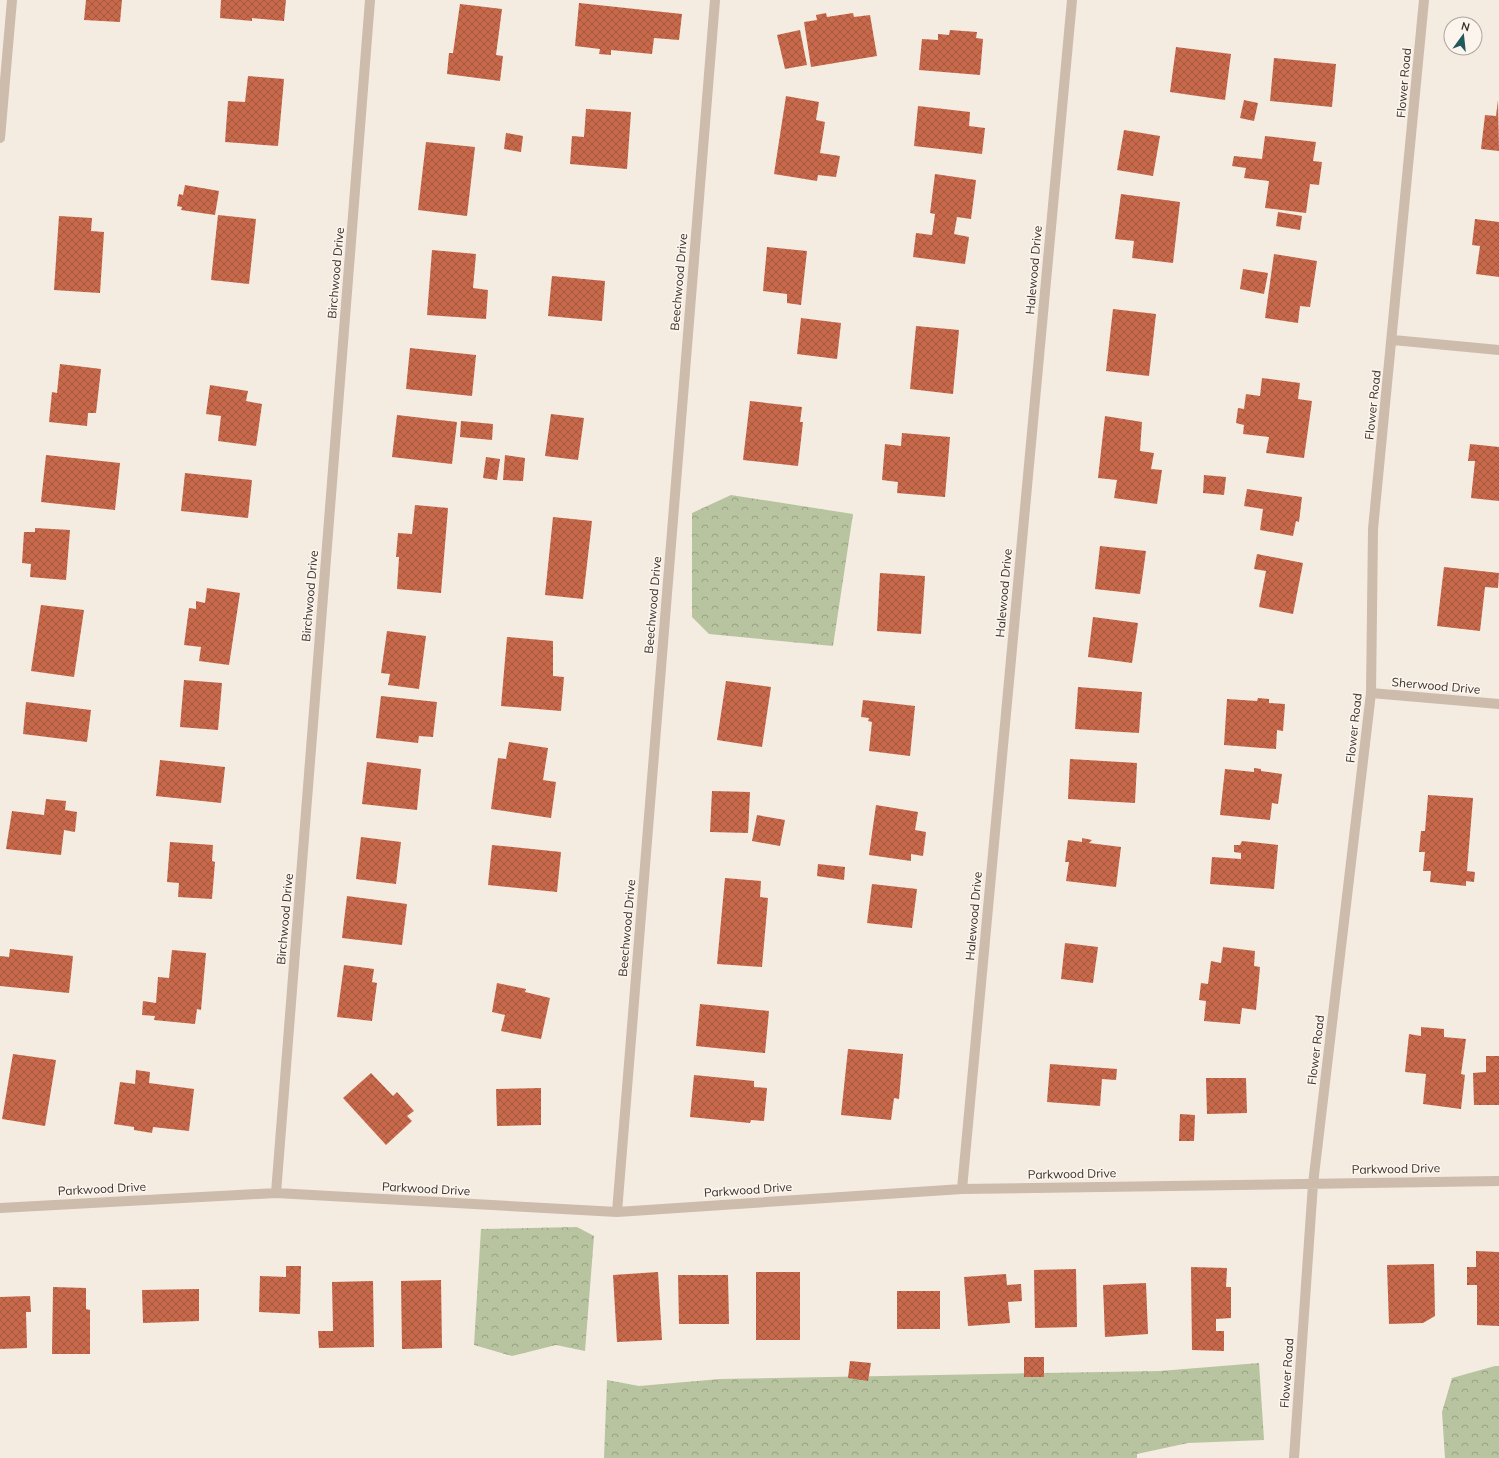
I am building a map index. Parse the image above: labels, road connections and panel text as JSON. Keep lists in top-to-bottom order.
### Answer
{
  "streets": {
    "street": [
      "Flower Road",
      "Halewood Drive",
      "Birchwood Drive",
      "Beechwood Drive",
      "Sherwood Drive",
      "Parkwood Drive"
    ]
  },
  "crossings": [
    ["Flower Road", "Sherwood Drive"],
    ["Flower Road", "Parkwood Drive"],
    ["Halewood Drive", "Parkwood Drive"],
    ["Birchwood Drive", "Parkwood Drive"],
    ["Beechwood Drive", "Parkwood Drive"]
  ],
  "north": "top"
}
